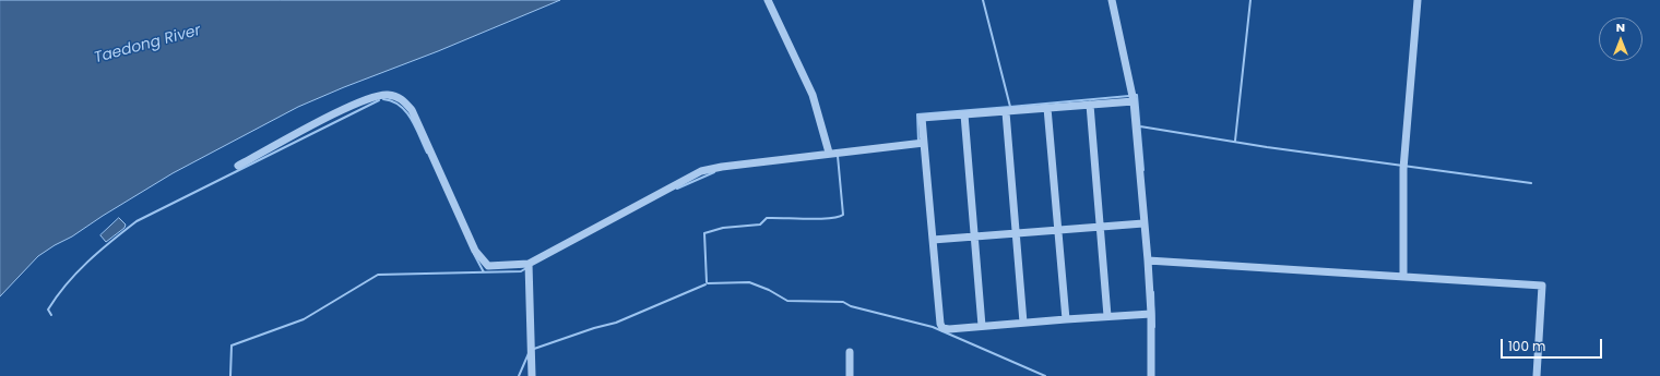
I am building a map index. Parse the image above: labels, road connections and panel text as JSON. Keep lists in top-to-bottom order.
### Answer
{
  "water": ["Taedong River"],
  "scale_bar": "100 m",
  "north": "top"
}
